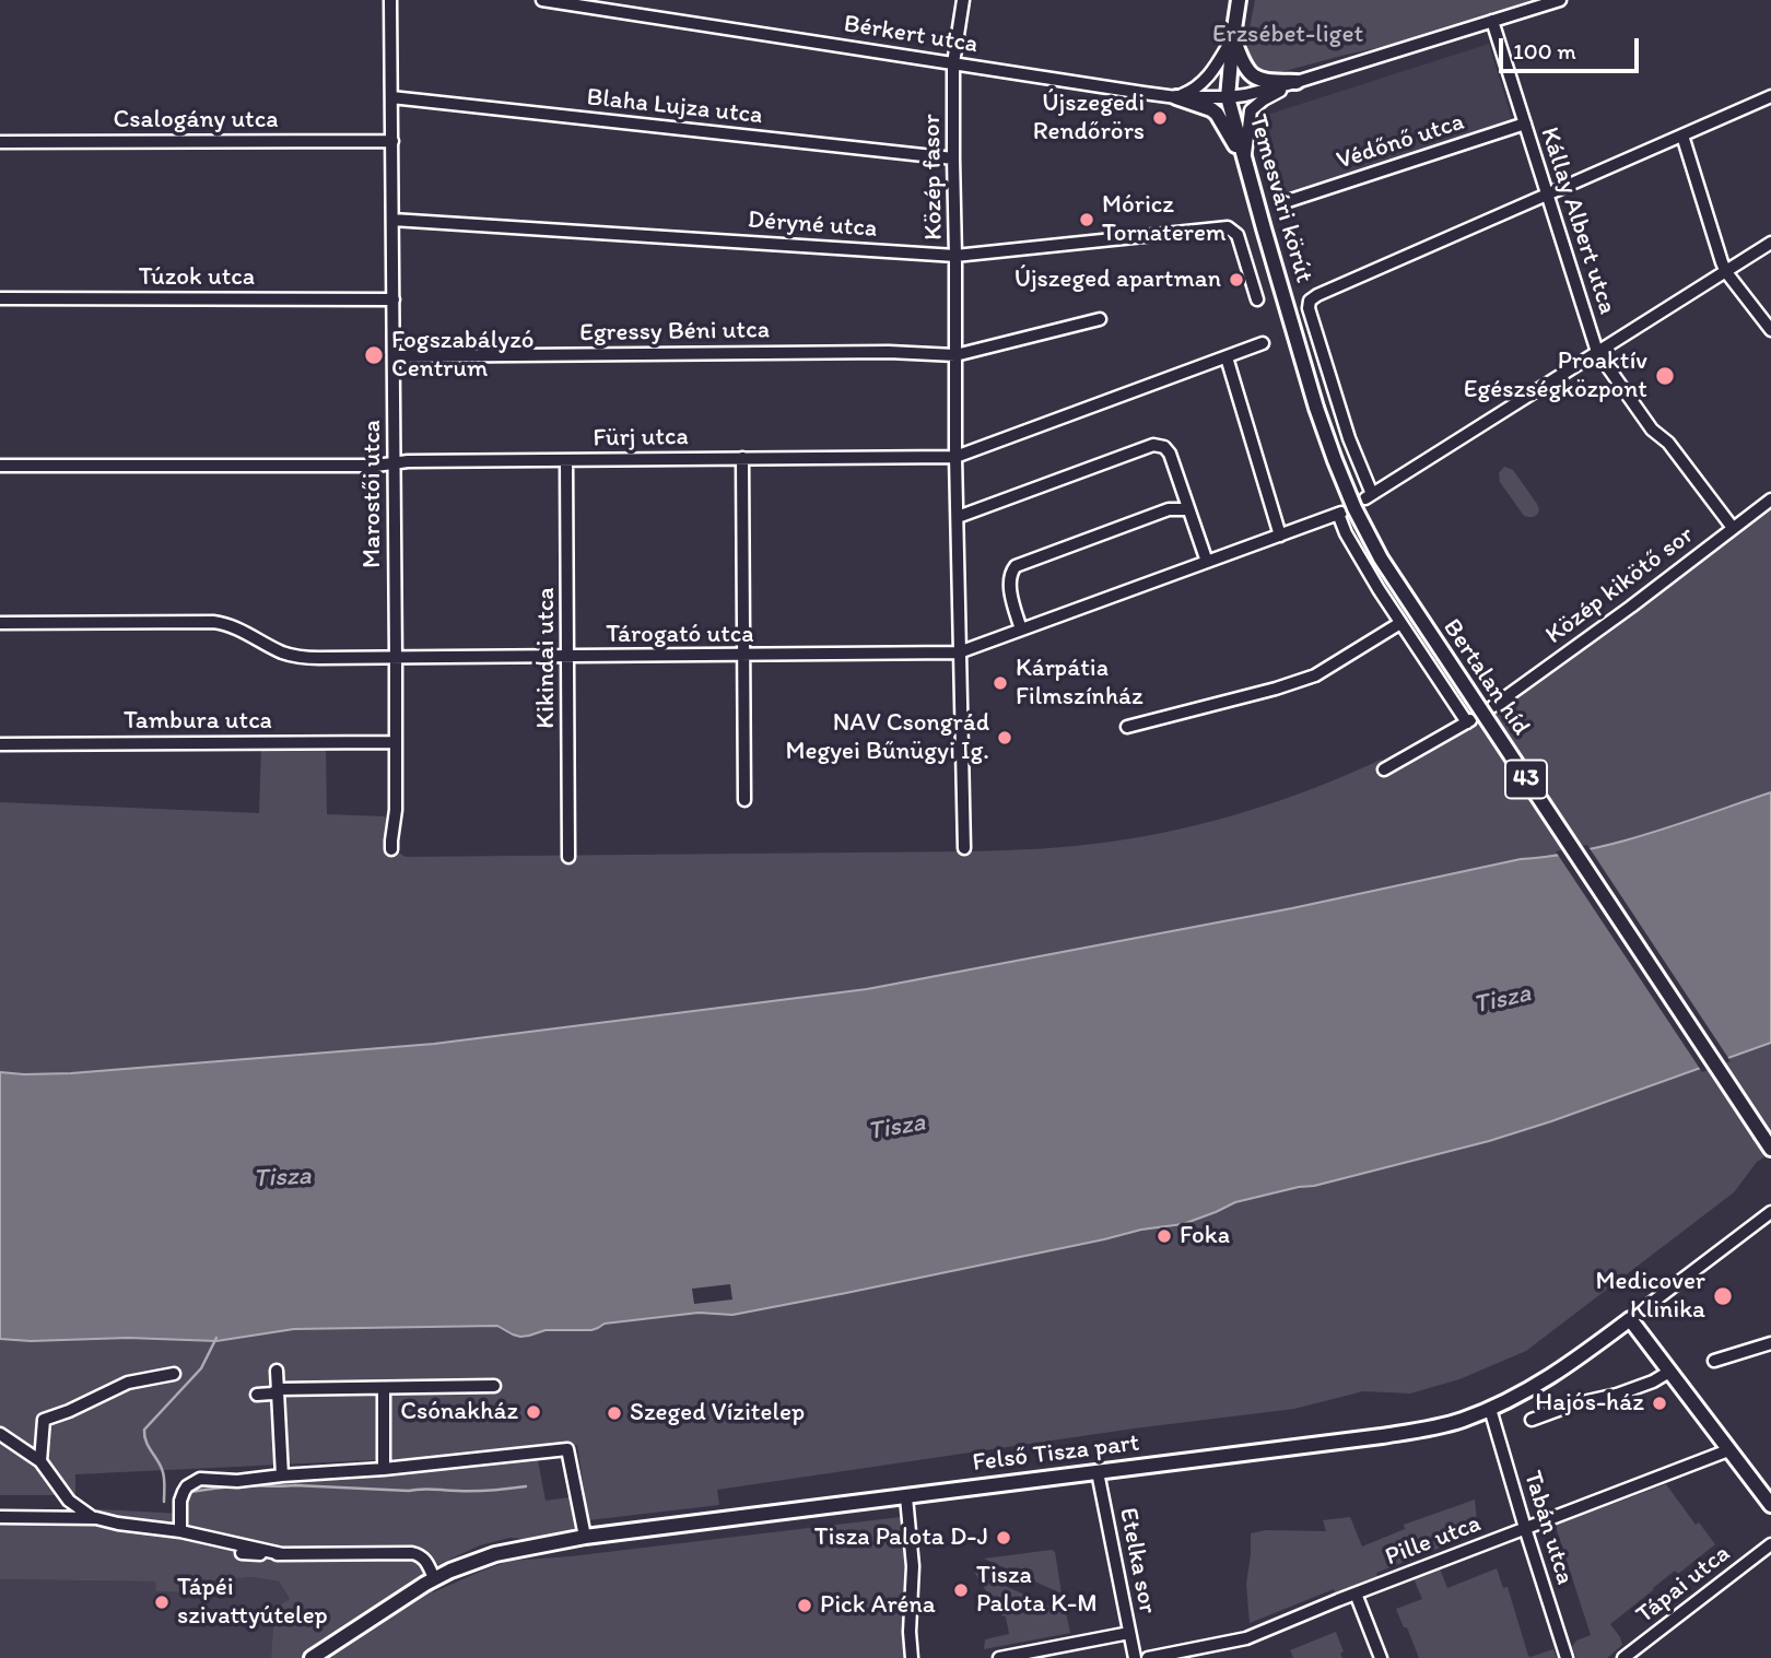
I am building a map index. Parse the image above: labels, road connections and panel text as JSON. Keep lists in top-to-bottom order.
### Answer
{
  "streets": {
    "main road": [
      "Temesvári körút",
      "Bertalan híd",
      "43",
      "Felső Tisza part"
    ],
    "street": [
      "Bérkert utca",
      "Blaha Lujza utca",
      "Csalogány utca",
      "Védőnő utca",
      "Közép fasor",
      "Kállay Albert utca",
      "Déryné utca",
      "Túzok utca",
      "Egressy Béni utca",
      "Fürj utca",
      "Marostői utca",
      "Közép kikötő sor",
      "Tárogató utca",
      "Kikindai utca",
      "Tambura utca",
      "Tabán utca",
      "Pille utca",
      "Etelka sor",
      "Tápai utca"
    ]
  },
  "crossings": [
    ["Bérkert utca", "Közép fasor"],
    ["Bérkert utca", "Temesvári körút"],
    ["Blaha Lujza utca", "Közép fasor"],
    ["Blaha Lujza utca", "Marostői utca"],
    ["Csalogány utca", "Marostői utca"],
    ["Védőnő utca", "Kállay Albert utca"],
    ["Közép fasor", "Déryné utca"],
    ["Közép fasor", "Egressy Béni utca"],
    ["Közép fasor", "Fürj utca"],
    ["Közép fasor", "Tárogató utca"],
    ["Temesvári körút", "Kállay Albert utca"],
    ["Temesvári körút", "Déryné utca"],
    ["Temesvári körút", "Bertalan híd"],
    ["Kállay Albert utca", "Közép kikötő sor"],
    ["Déryné utca", "Marostői utca"],
    ["Túzok utca", "Marostői utca"],
    ["Egressy Béni utca", "Marostői utca"],
    ["Fürj utca", "Marostői utca"],
    ["Fürj utca", "Kikindai utca"],
    ["Marostői utca", "Tárogató utca"],
    ["Marostői utca", "Tambura utca"],
    ["Tárogató utca", "Kikindai utca"],
    ["Felső Tisza part", "Tabán utca"],
    ["Felső Tisza part", "Etelka sor"],
    ["Tabán utca", "Pille utca"]
  ],
  "water": ["Tisza"],
  "parks": ["Erzsébet-liget"],
  "places": [
    "Újszegedi Rendőrörs",
    "Móricz Tornaterem",
    "Újszeged apartman",
    "Fogszabályzó Centrum",
    "Proaktív Egészségközpont",
    "Kárpátia Filmszínház",
    "NAV Csongrád Megyei Bűnügyi Ig.",
    "Foka",
    "Medicover Klinika",
    "Hajós-ház",
    "Csónakház",
    "Szeged Vízitelep",
    "Tisza Palota D-J",
    "Tisza Palota K-M",
    "Tápéi szivattyútelep",
    "Pick Aréna"
  ],
  "scale_bar": "100 m"
}
